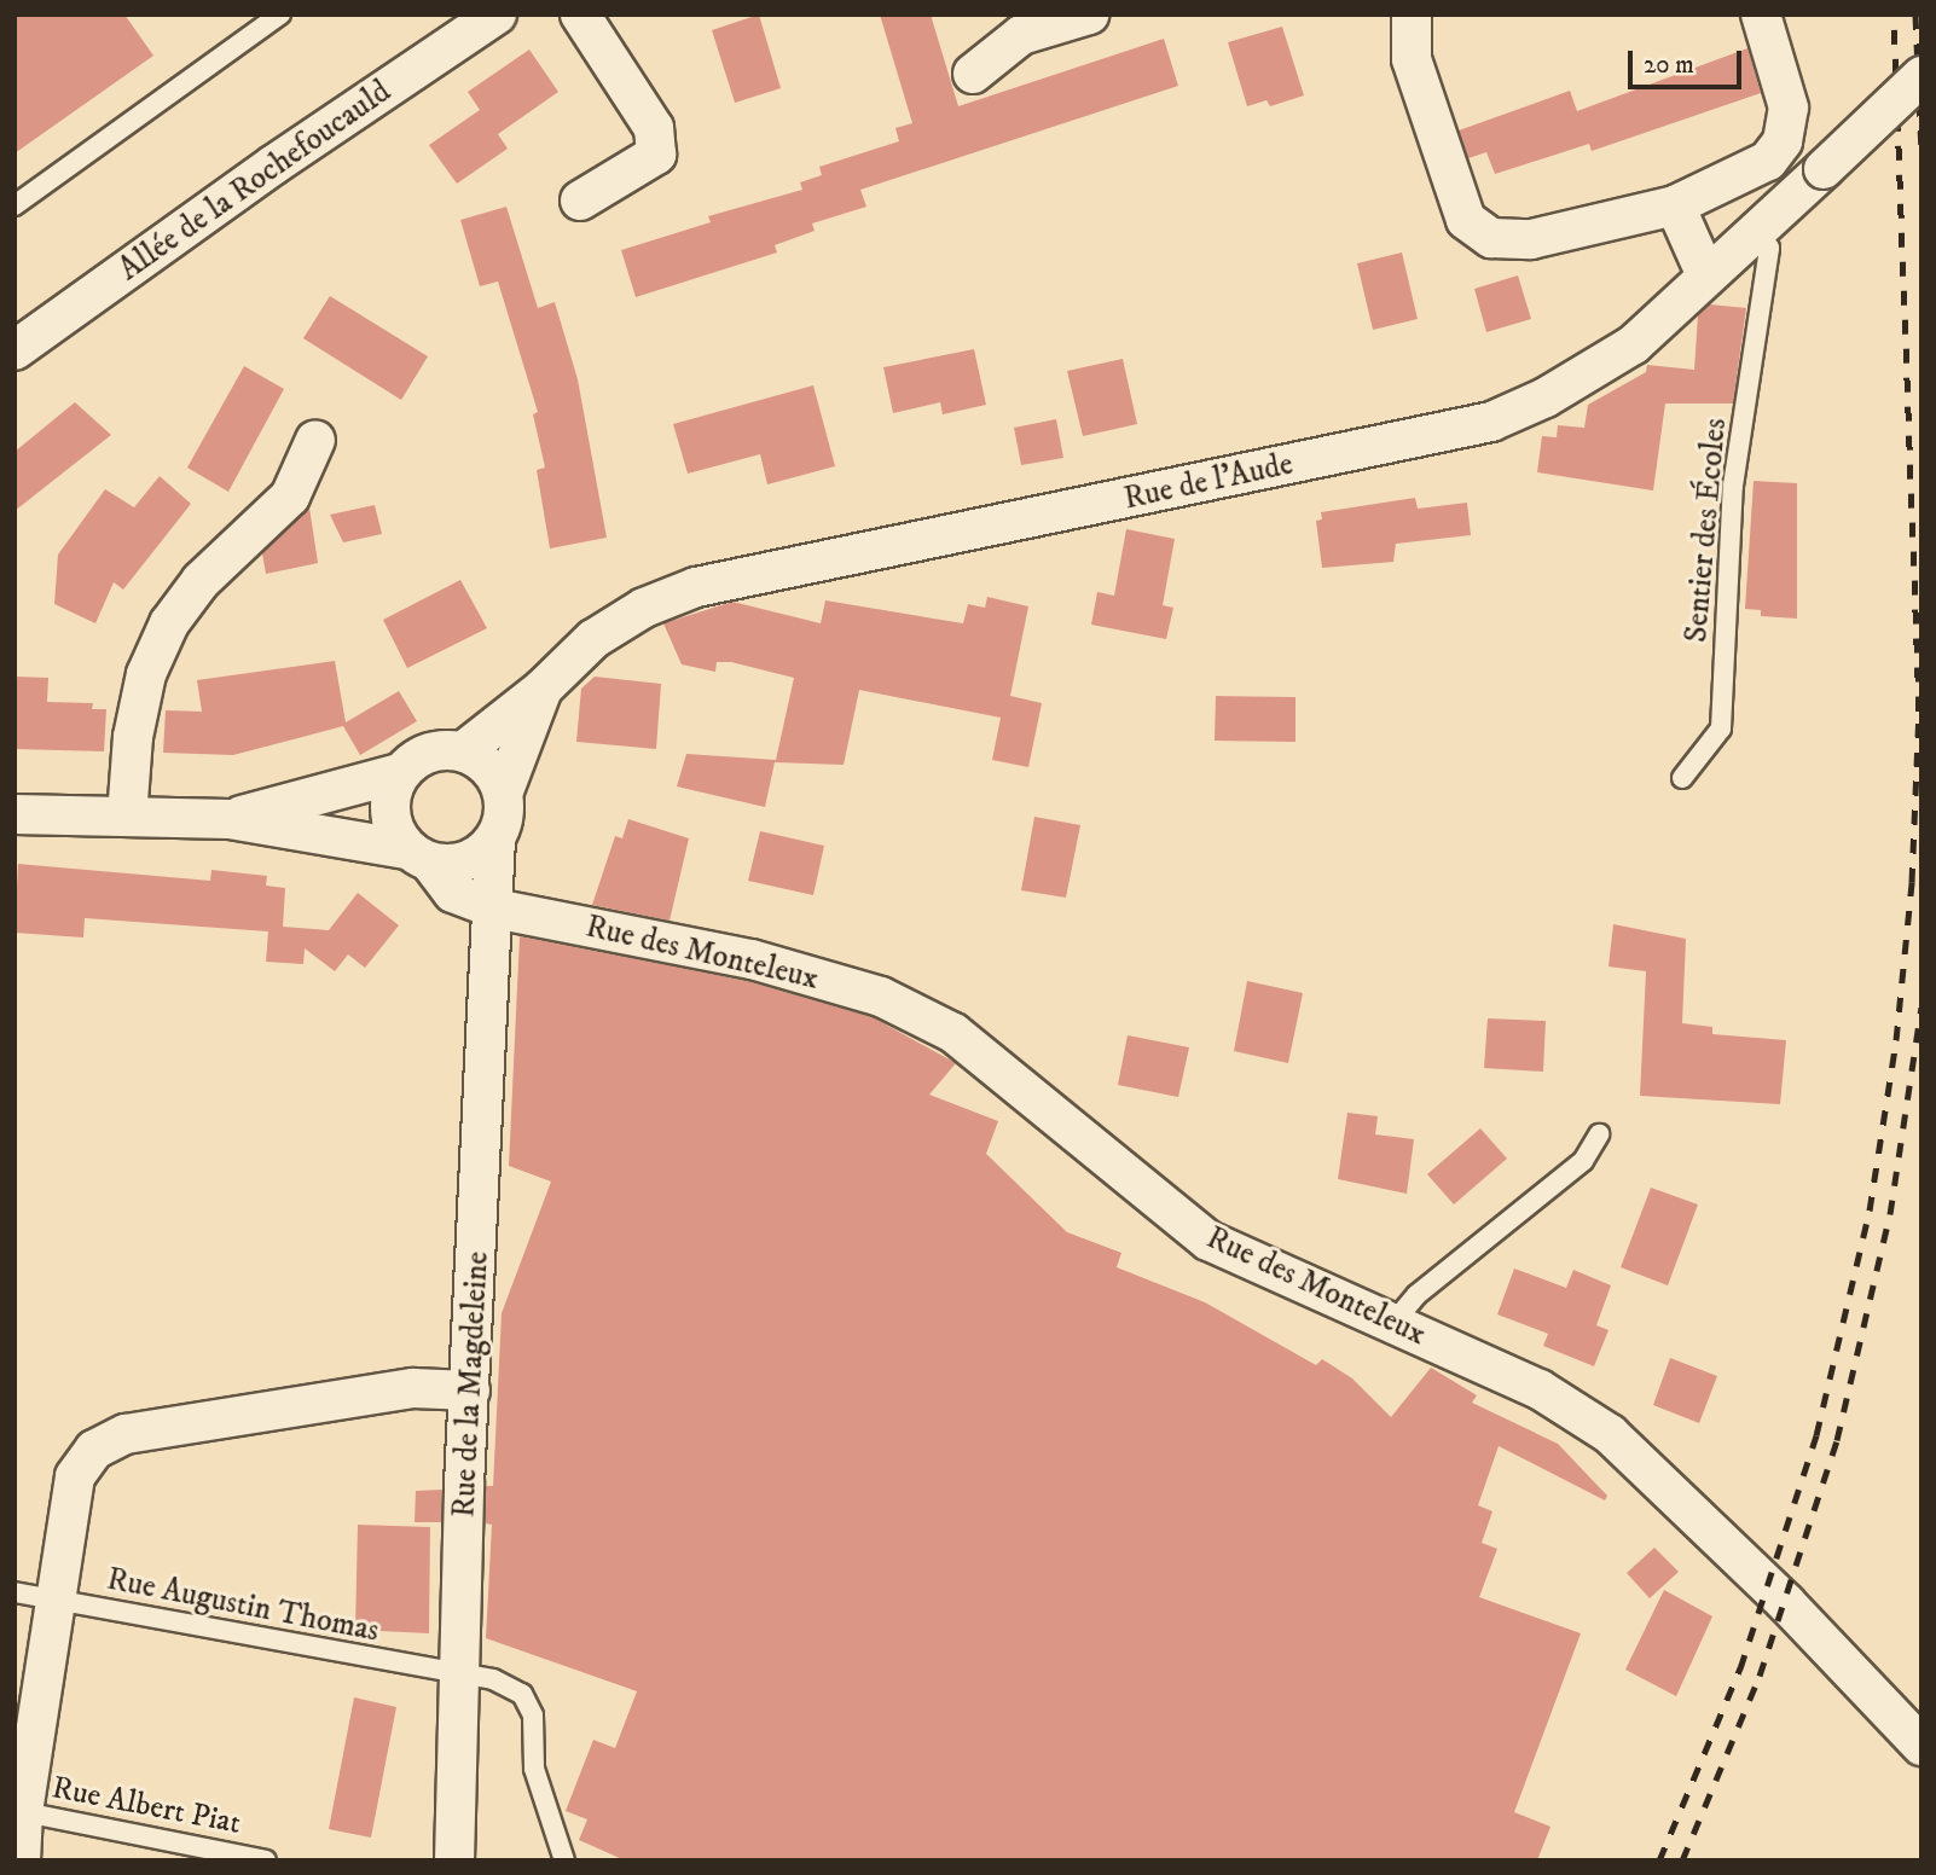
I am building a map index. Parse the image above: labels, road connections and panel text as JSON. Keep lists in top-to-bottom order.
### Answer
{
  "streets": {
    "street": [
      "Allée de la Rochefoucauld",
      "Rue de l'Aude",
      "Rue des Monteleux",
      "Rue de la Magdeleine"
    ],
    "lane": ["Sentier des Écoles", "Rue Augustin Thomas", "Rue Albert Piat"]
  },
  "crossings": [
    ["Rue de l'Aude", "Sentier des Écoles"],
    ["Rue de l'Aude", "Rue des Monteleux"],
    ["Rue de l'Aude", "Rue de la Magdeleine"],
    ["Rue des Monteleux", "Rue de la Magdeleine"],
    ["Rue de la Magdeleine", "Rue Augustin Thomas"]
  ],
  "scale_bar": "20 m"
}
